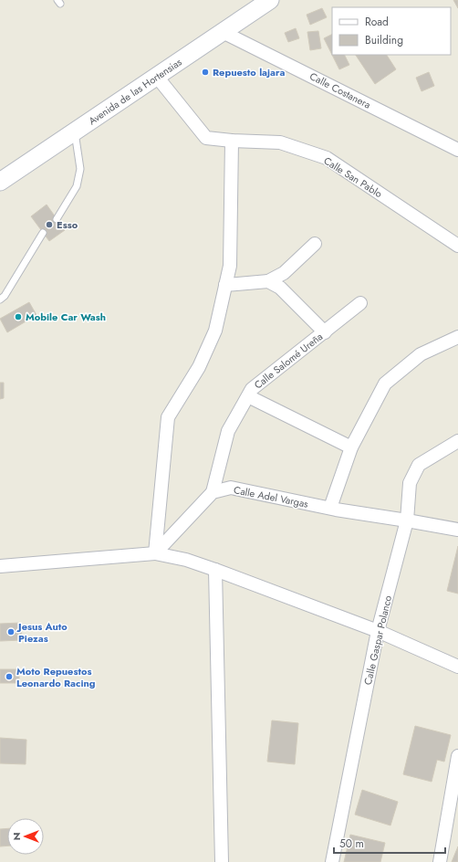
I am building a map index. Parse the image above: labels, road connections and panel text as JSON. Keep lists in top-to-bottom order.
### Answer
{
  "streets": {
    "main road": ["Avenida de las Hortensias"],
    "street": [
      "Calle Costanera",
      "Calle San Pablo",
      "Calle Salomé Ureña",
      "Calle Adel Vargas",
      "Calle Gaspar Polanco"
    ]
  },
  "crossings": [
    ["Calle Costanera", "Avenida de las Hortensias"],
    ["Avenida de las Hortensias", "Calle San Pablo"],
    ["Calle Salomé Ureña", "Calle Adel Vargas"],
    ["Calle Adel Vargas", "Calle Gaspar Polanco"]
  ],
  "places": [
    "Repuesto lajara",
    "Esso",
    "Mobile Car Wash",
    "Jesus Auto Piezas",
    "Moto Repuestos Leonardo Racing"
  ],
  "legend": ["Road", "Building"],
  "scale_bar": "50 m",
  "north": "left"
}
